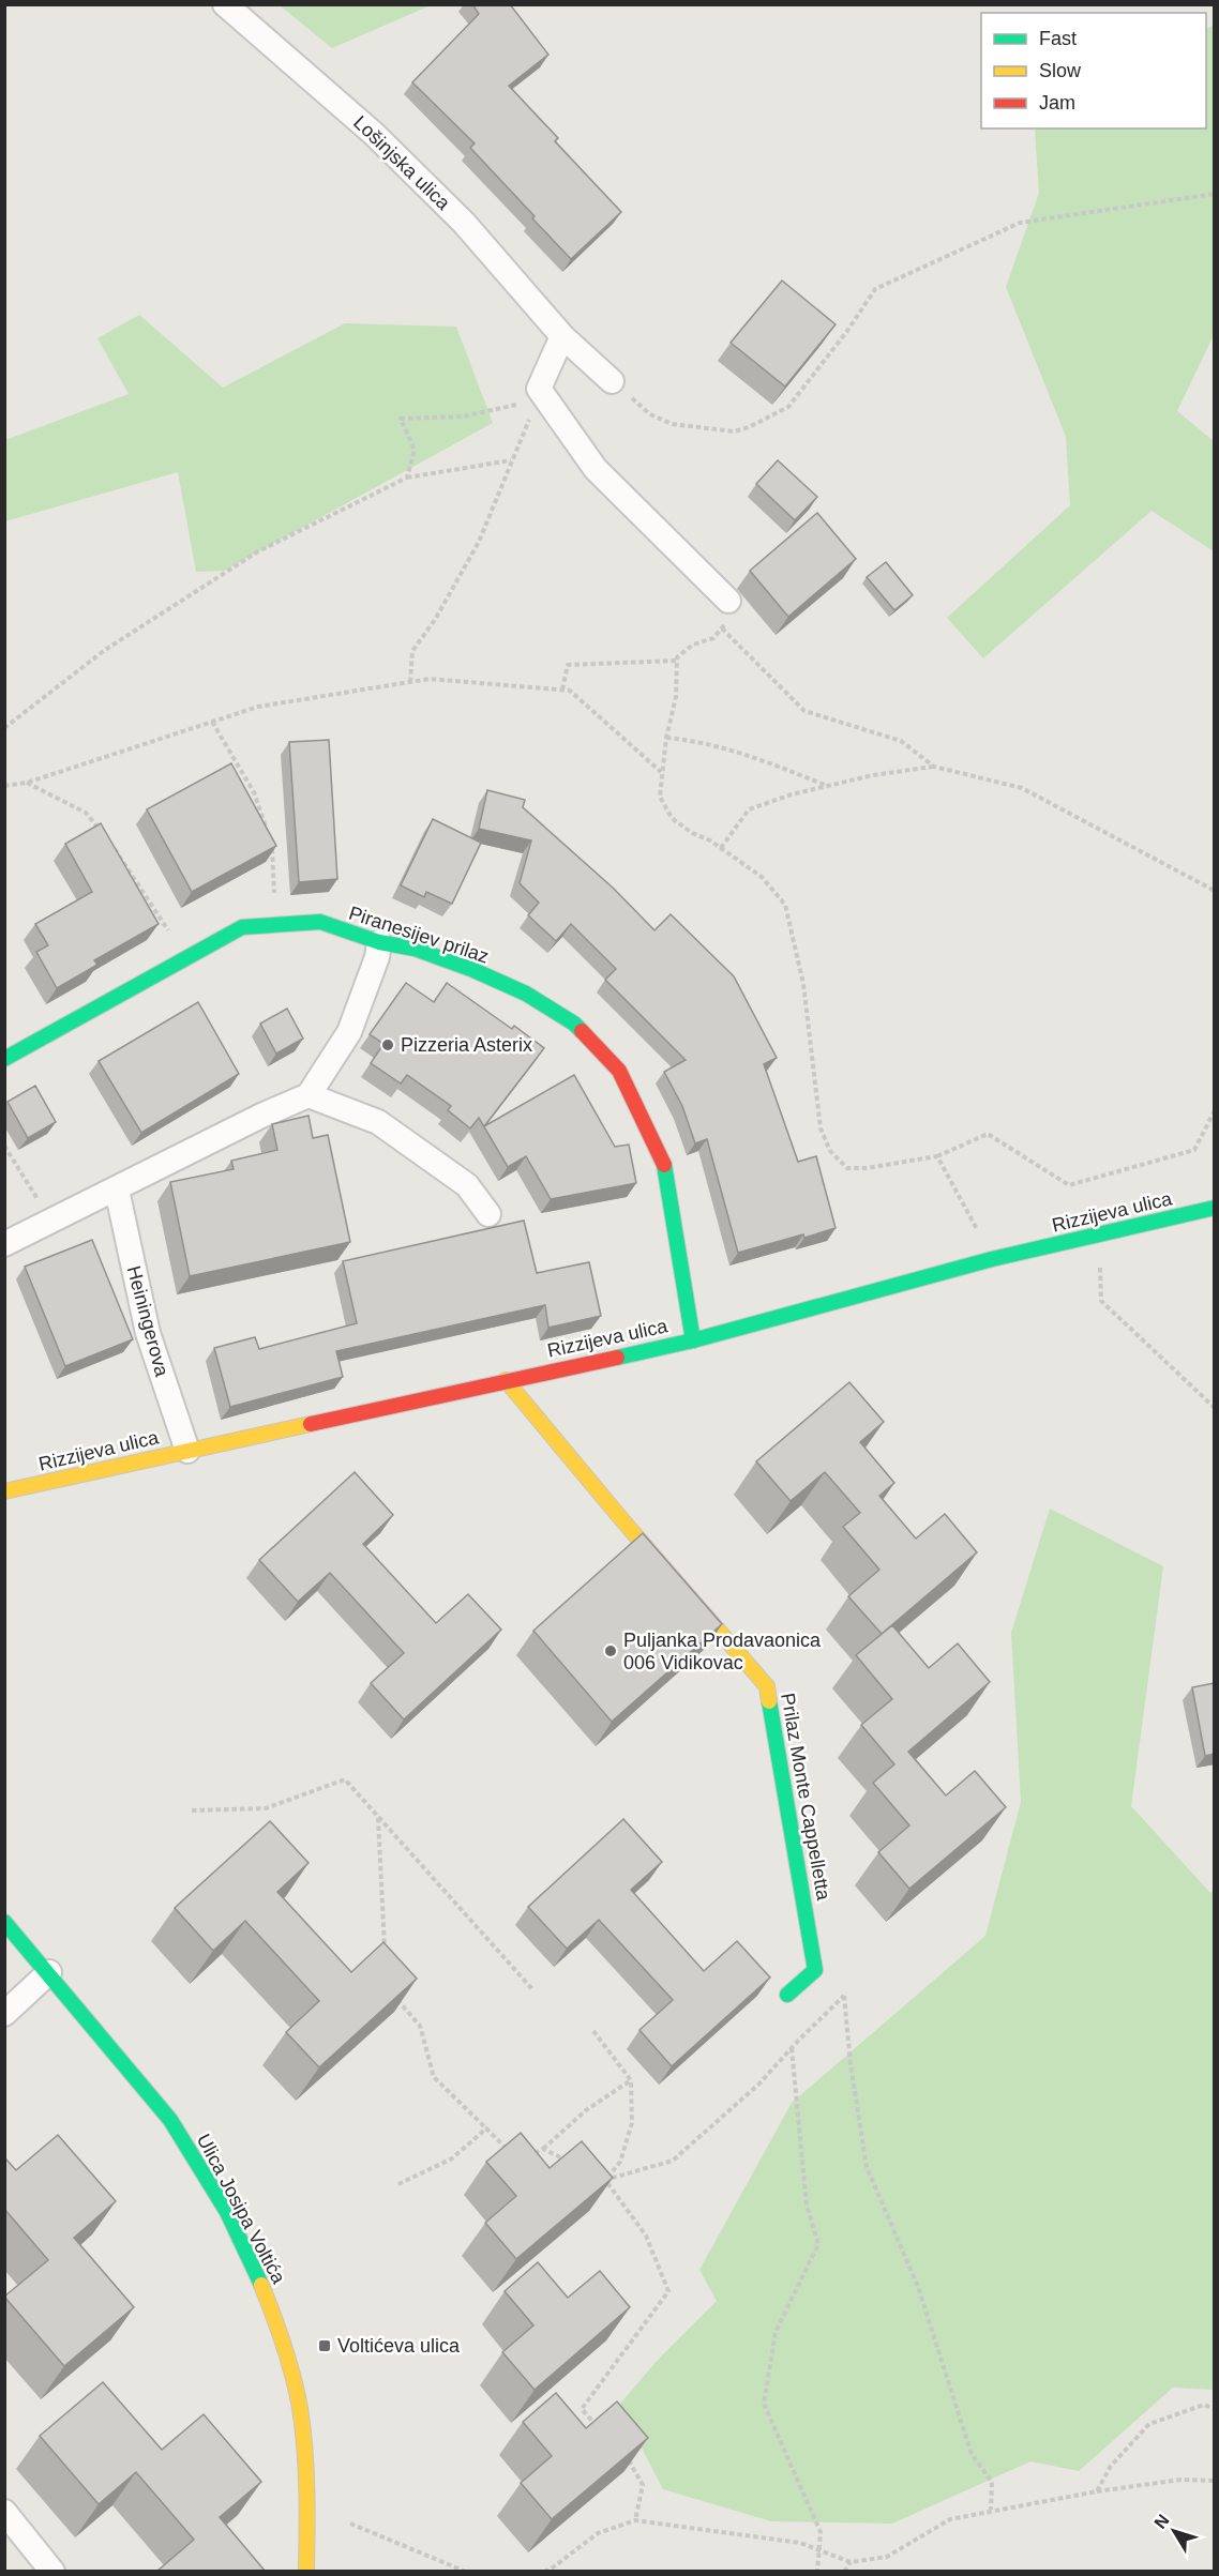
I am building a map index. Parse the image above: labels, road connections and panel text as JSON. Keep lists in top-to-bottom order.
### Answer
{
  "streets": {
    "street": [
      "Lošinjska ulica",
      "Piranesijev prilaz",
      "Rizzijeva ulica",
      "Heiningerova",
      "Prilaz Monte Cappelletta",
      "Ulica Josipa Voltića"
    ]
  },
  "crossings": [
    ["Piranesijev prilaz", "Rizzijeva ulica"],
    ["Rizzijeva ulica", "Heiningerova"],
    ["Rizzijeva ulica", "Prilaz Monte Cappelletta"]
  ],
  "places": {
    "other": ["Pizzeria Asterix", "Puljanka Prodavaonica 006 Vidikovac"],
    "transit": ["Voltićeva ulica"]
  },
  "legend": ["Fast", "Slow", "Jam"],
  "north": "top left"
}
